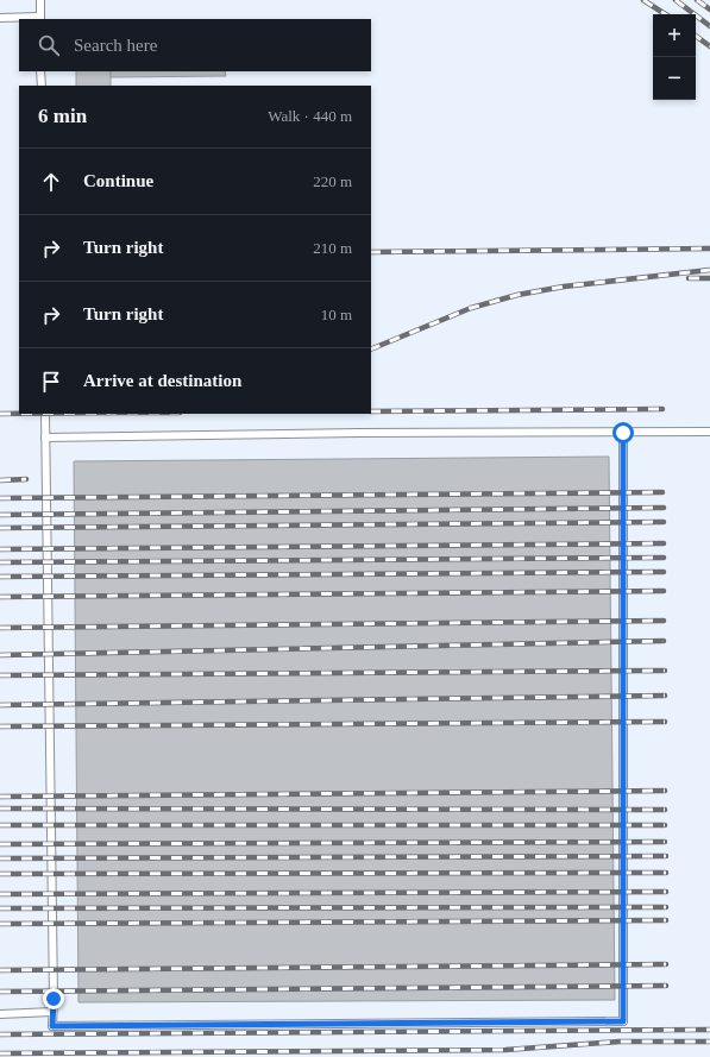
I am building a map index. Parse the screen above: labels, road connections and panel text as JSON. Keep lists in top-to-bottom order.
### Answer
{
  "page": {
    "map_buttons": ["+", "−"],
    "search": "Search here",
    "heading": ["6 min", "Walk · 440 m"],
    "list": [
      ["Continue", "220 m"],
      ["Turn right", "210 m"],
      ["Turn right", "10 m"],
      "Arrive at destination"
    ]
  }
}
